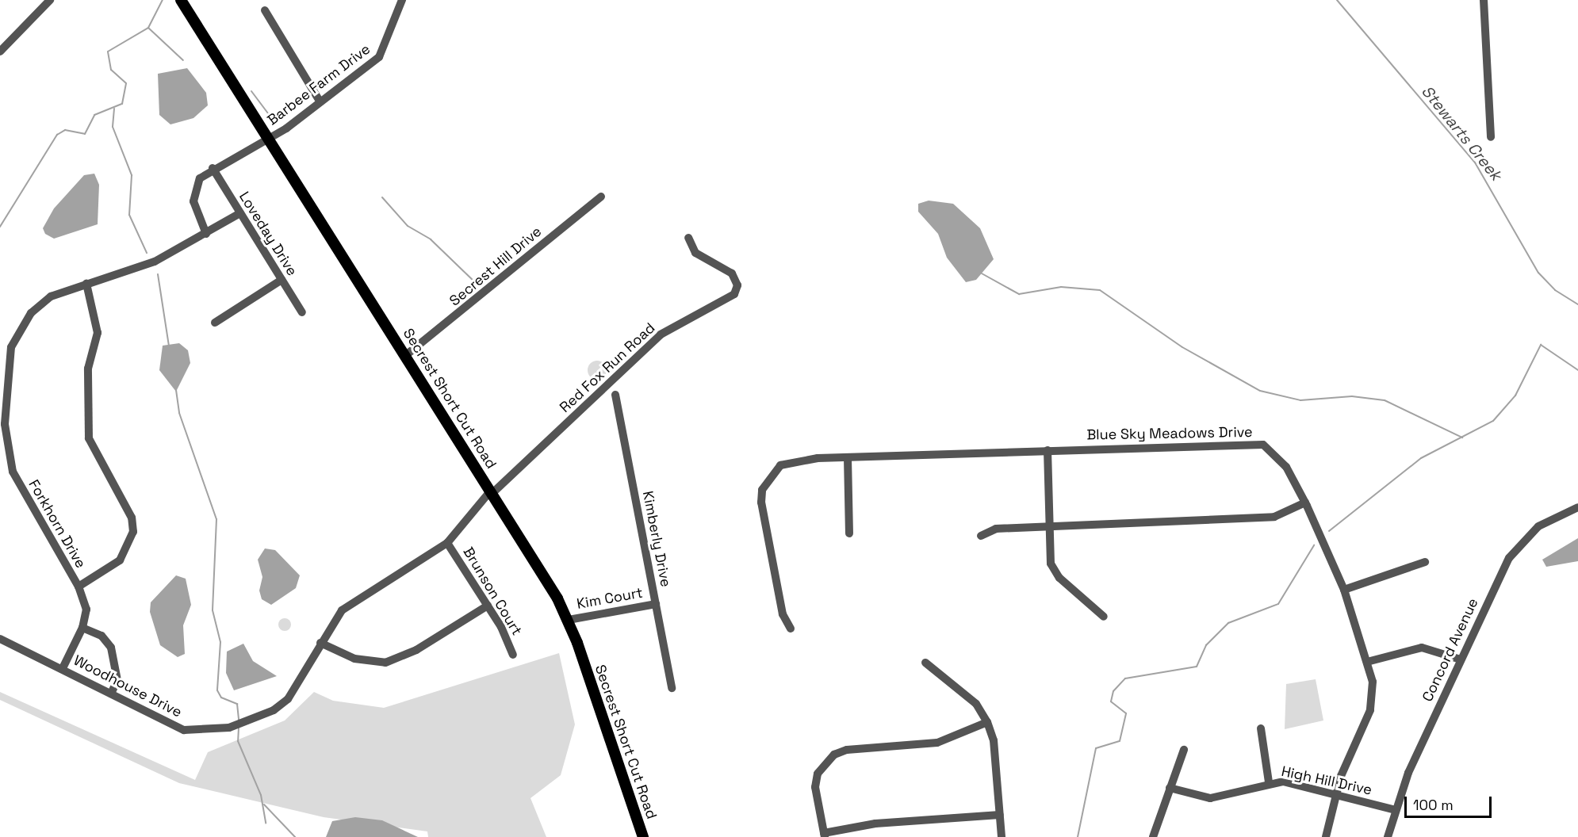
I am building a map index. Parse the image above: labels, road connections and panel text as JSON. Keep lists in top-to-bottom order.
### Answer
{
  "streets": {
    "main road": ["Secrest Short Cut Road"],
    "street": [
      "Barbee Farm Drive",
      "Loveday Drive",
      "Secrest Hill Drive",
      "Red Fox Run Road",
      "Blue Sky Meadows Drive",
      "Forkhorn Drive",
      "Kimberly Drive",
      "Brunson Court",
      "Kim Court",
      "Concord Avenue",
      "Woodhouse Drive",
      "High Hill Drive"
    ]
  },
  "crossings": [
    ["Barbee Farm Drive", "Loveday Drive"],
    ["Barbee Farm Drive", "Secrest Short Cut Road"],
    ["Loveday Drive", "Forkhorn Drive"],
    ["Secrest Hill Drive", "Secrest Short Cut Road"],
    ["Red Fox Run Road", "Secrest Short Cut Road"],
    ["Red Fox Run Road", "Woodhouse Drive"],
    ["Secrest Short Cut Road", "Kim Court"],
    ["Secrest Short Cut Road", "Woodhouse Drive"],
    ["Blue Sky Meadows Drive", "High Hill Drive"],
    ["Forkhorn Drive", "Woodhouse Drive"],
    ["Kimberly Drive", "Kim Court"],
    ["Brunson Court", "Woodhouse Drive"],
    ["Concord Avenue", "High Hill Drive"]
  ],
  "water": ["Stewarts Creek"],
  "scale_bar": "100 m"
}
